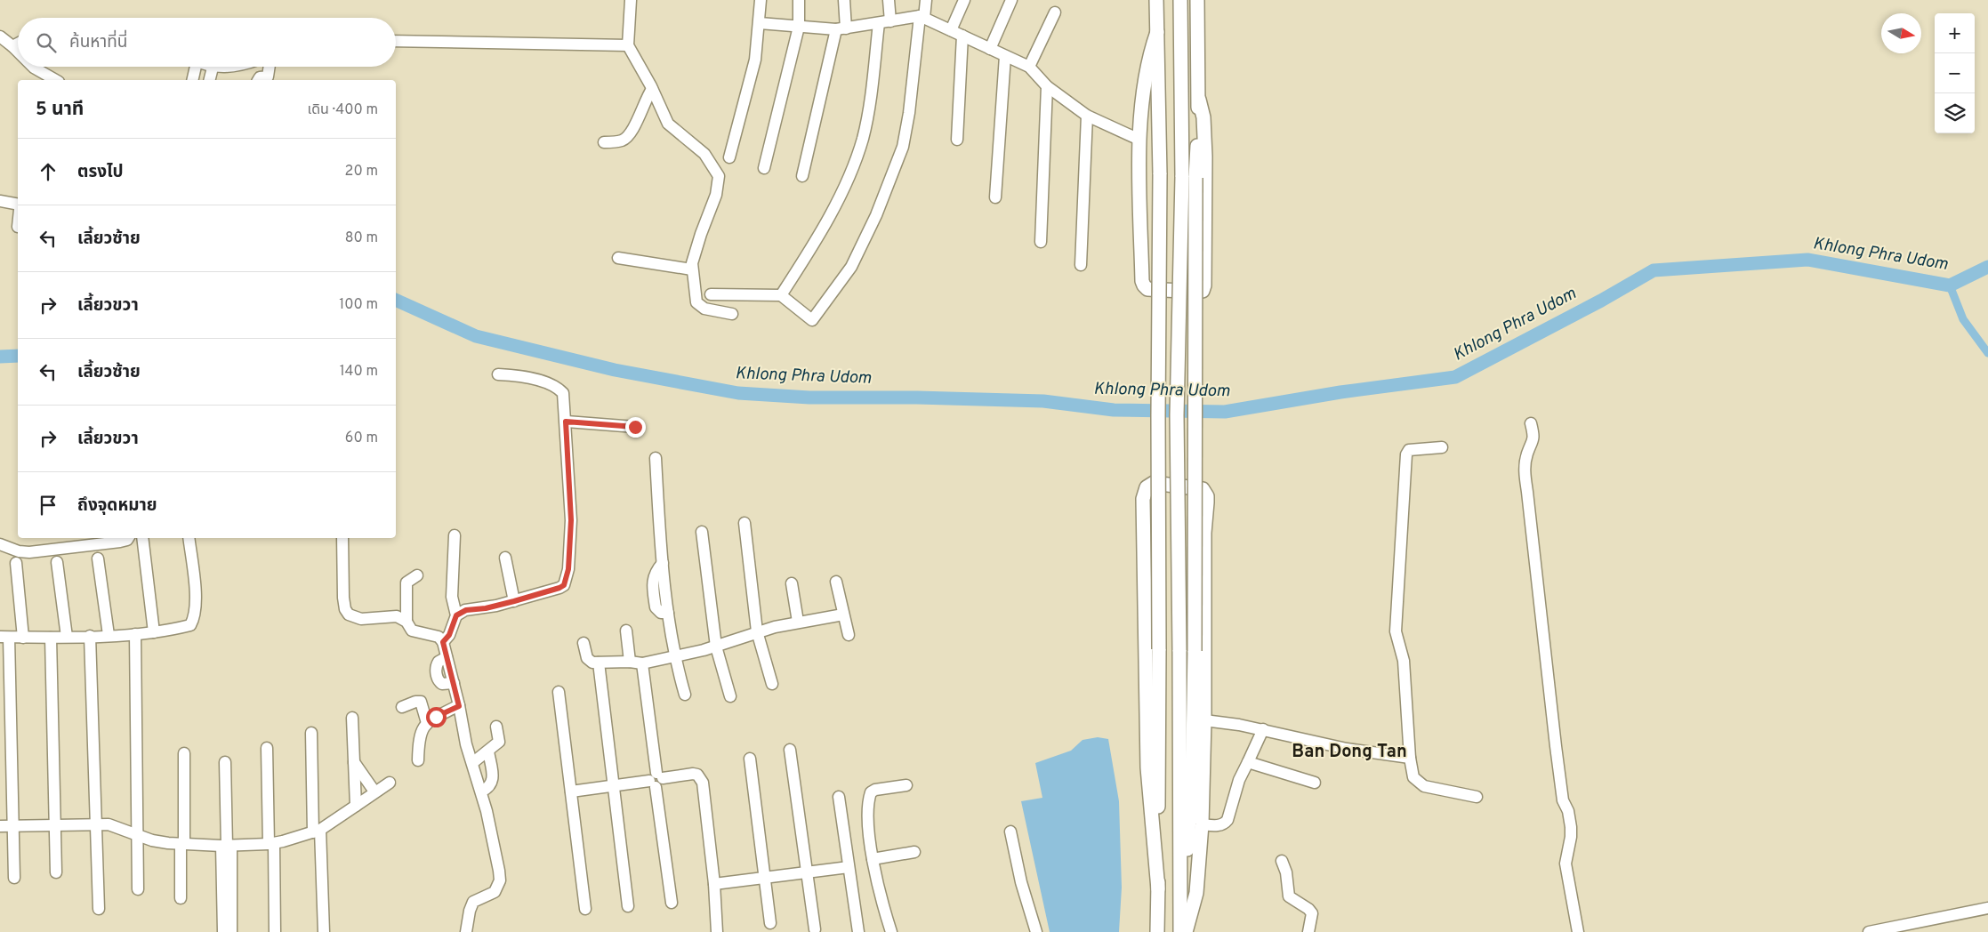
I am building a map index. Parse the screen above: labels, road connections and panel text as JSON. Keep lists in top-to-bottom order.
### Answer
{
  "districts": ["Ban Dong Tan"],
  "water": ["Khlong Phra Udom"],
  "north": "right",
  "page": {
    "map_buttons": ["+", "−"],
    "search": "ค้นหาที่นี่",
    "heading": ["5 นาที", "เดิน · 400 m"],
    "list": [
      ["ตรงไป", "20 m"],
      ["เลี้ยวซ้าย", "80 m"],
      ["เลี้ยวขวา", "100 m"],
      ["เลี้ยวซ้าย", "140 m"],
      ["เลี้ยวขวา", "60 m"],
      "ถึงจุดหมาย"
    ]
  }
}
